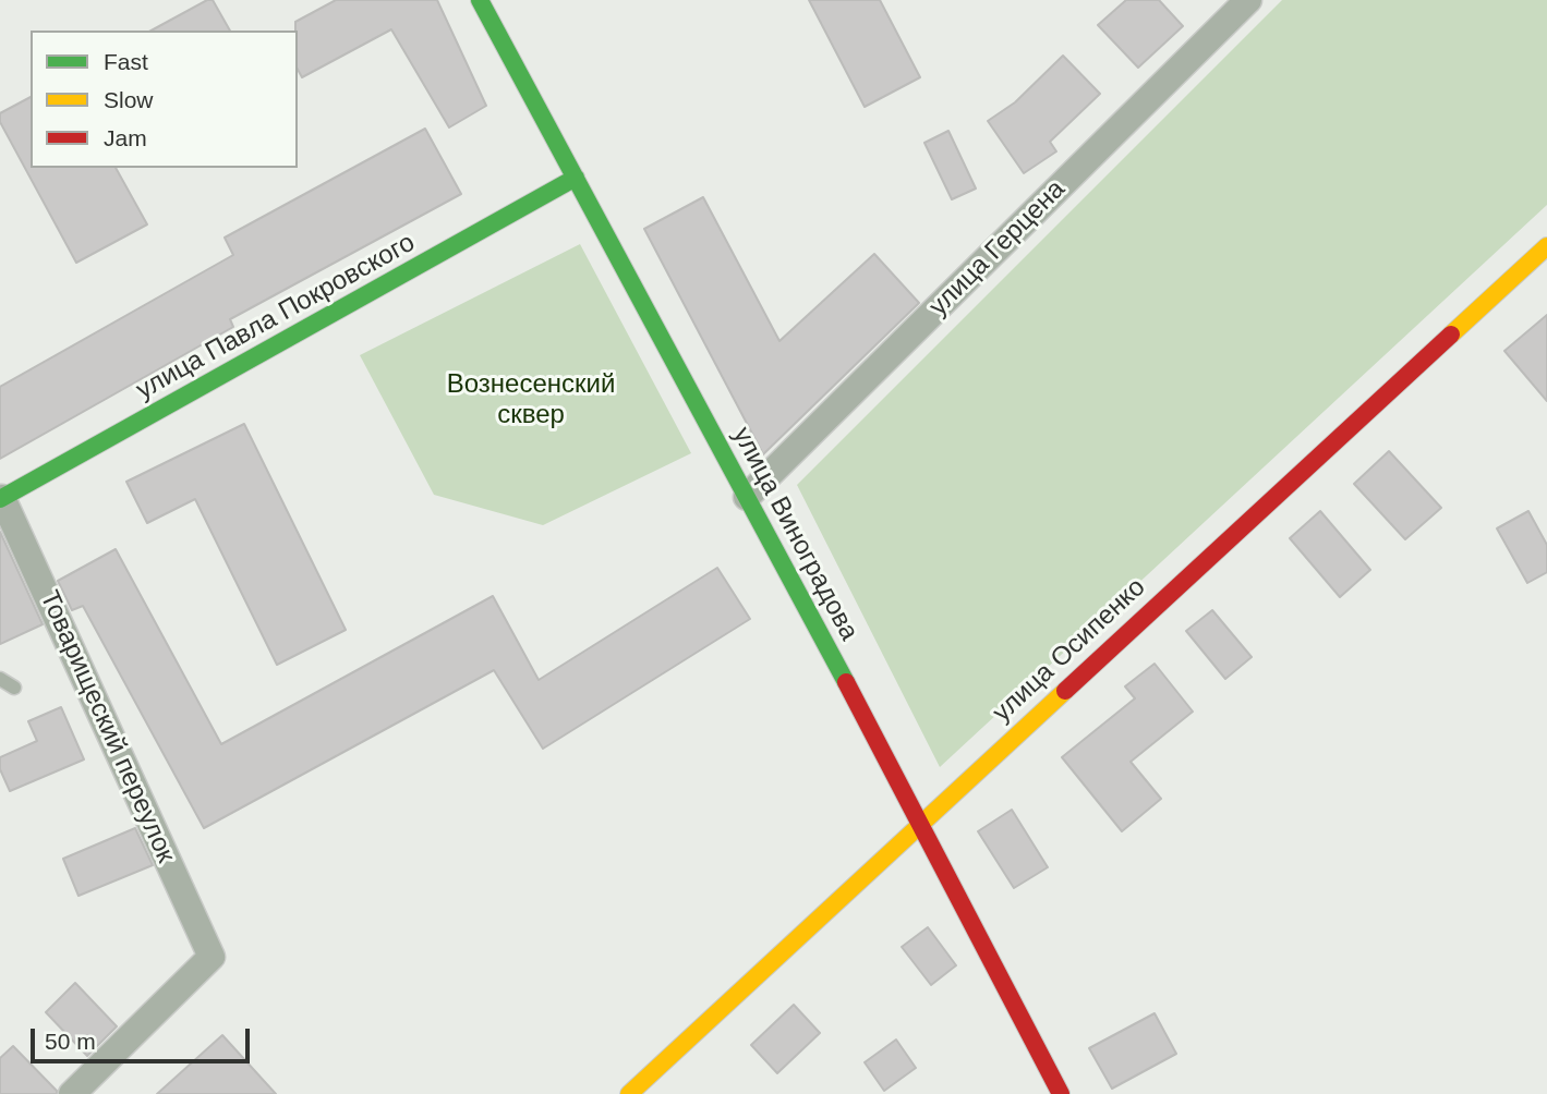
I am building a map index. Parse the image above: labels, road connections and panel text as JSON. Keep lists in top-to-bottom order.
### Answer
{
  "streets": {
    "street": [
      "улица Герцена",
      "улица Павла Покровского",
      "улица Виноградова",
      "улица Осипенко",
      "Товарищеский переулок"
    ]
  },
  "crossings": [
    ["улица Герцена", "улица Виноградова"],
    ["улица Павла Покровского", "улица Виноградова"],
    ["улица Павла Покровского", "Товарищеский переулок"],
    ["улица Виноградова", "улица Осипенко"]
  ],
  "parks": ["Вознесенский сквер"],
  "legend": ["Fast", "Slow", "Jam"],
  "scale_bar": "50 m"
}
